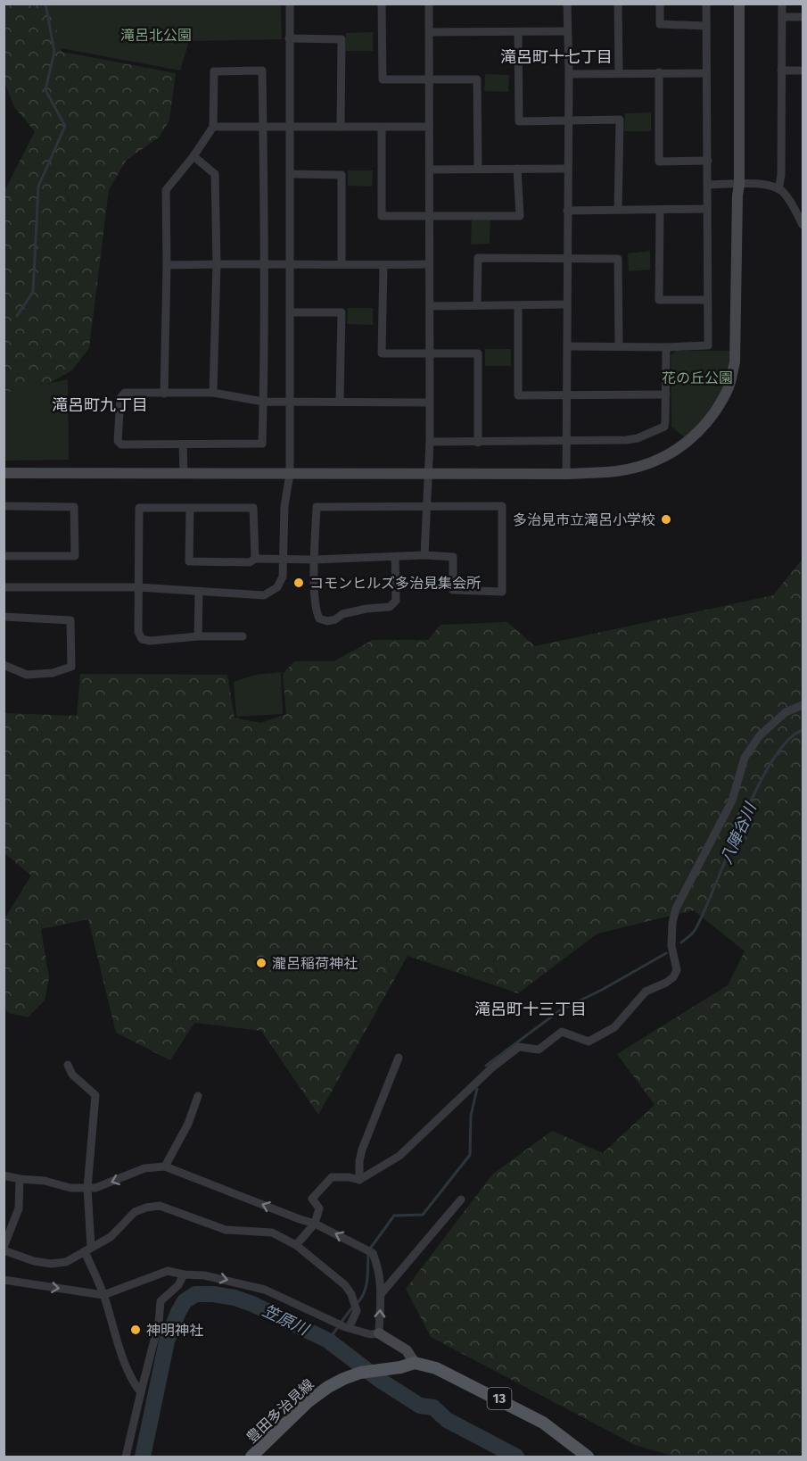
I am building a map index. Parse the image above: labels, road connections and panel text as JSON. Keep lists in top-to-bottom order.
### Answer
{
  "streets": {
    "main road": ["13", "豊田多治見線"]
  },
  "crossings": [
    ["13", "豊田多治見線"]
  ],
  "districts": ["滝呂町十七丁目", "滝呂町九丁目", "滝呂町十三丁目"],
  "water": ["八陣谷川", "笠原川"],
  "parks": ["滝呂北公園", "花の丘公園"],
  "places": [
    "多治見市立滝呂小学校",
    "コモンヒルズ多治見集会所",
    "瀧呂稲荷神社",
    "神明神社"
  ]
}
